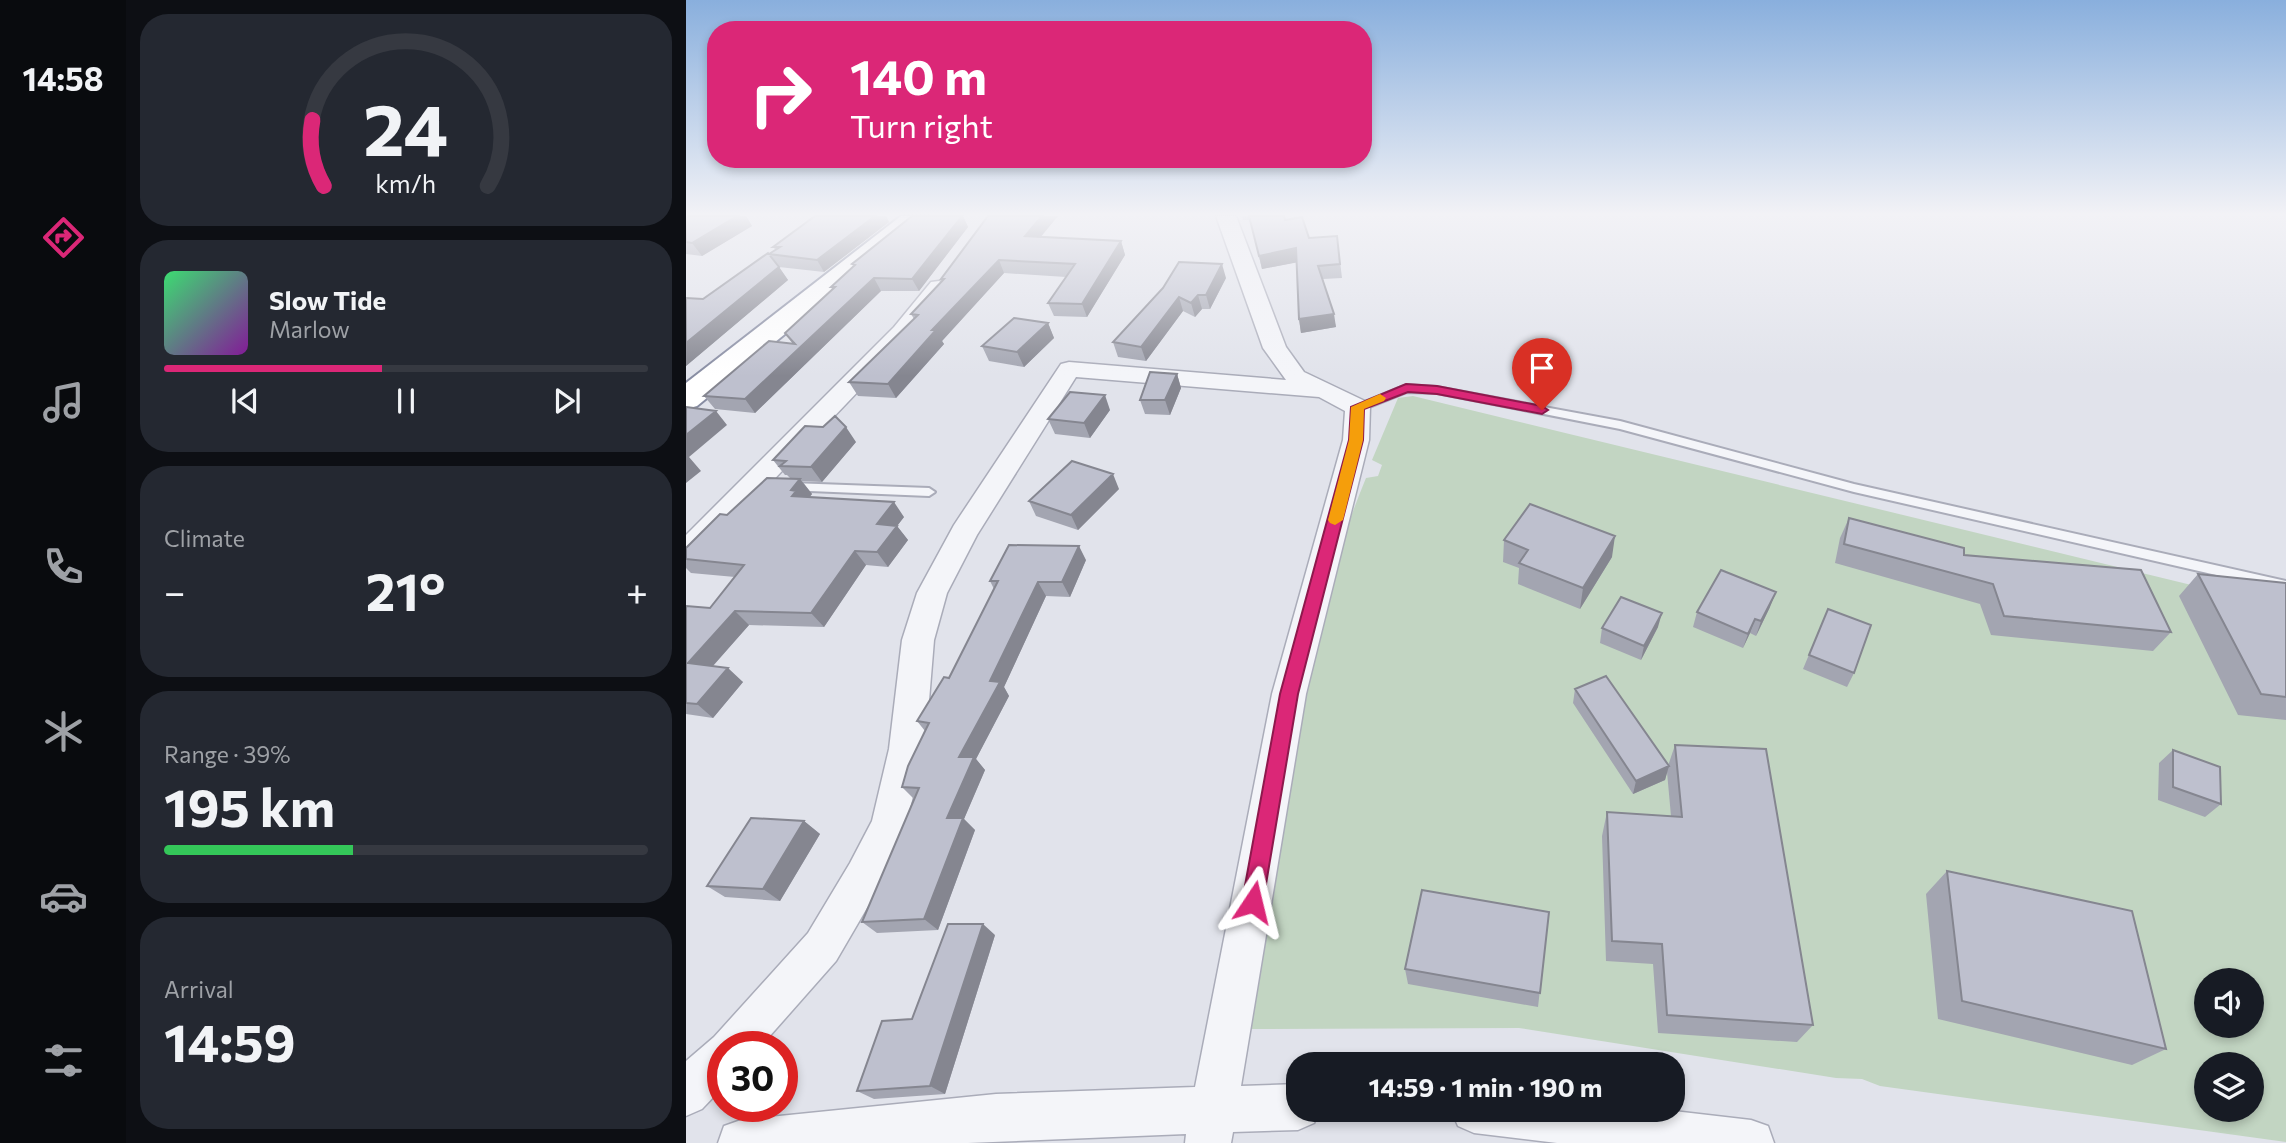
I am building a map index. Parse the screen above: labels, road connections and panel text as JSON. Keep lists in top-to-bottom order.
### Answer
{
  "page": {
    "tabs": "14:58",
    "turn": ["140 m", "Turn right"],
    "song": ["Slow Tide", "Marlow"],
    "tile": [
      "Climate",
      ["Range · 39%", "195 km"],
      ["Arrival", "14:59"]
    ],
    "heat": ["−", "21°", "+"],
    "limit": "30",
    "trip": "14:59 · 1 min · 190 m",
    "gauge": ["24", "km/h"]
  }
}
